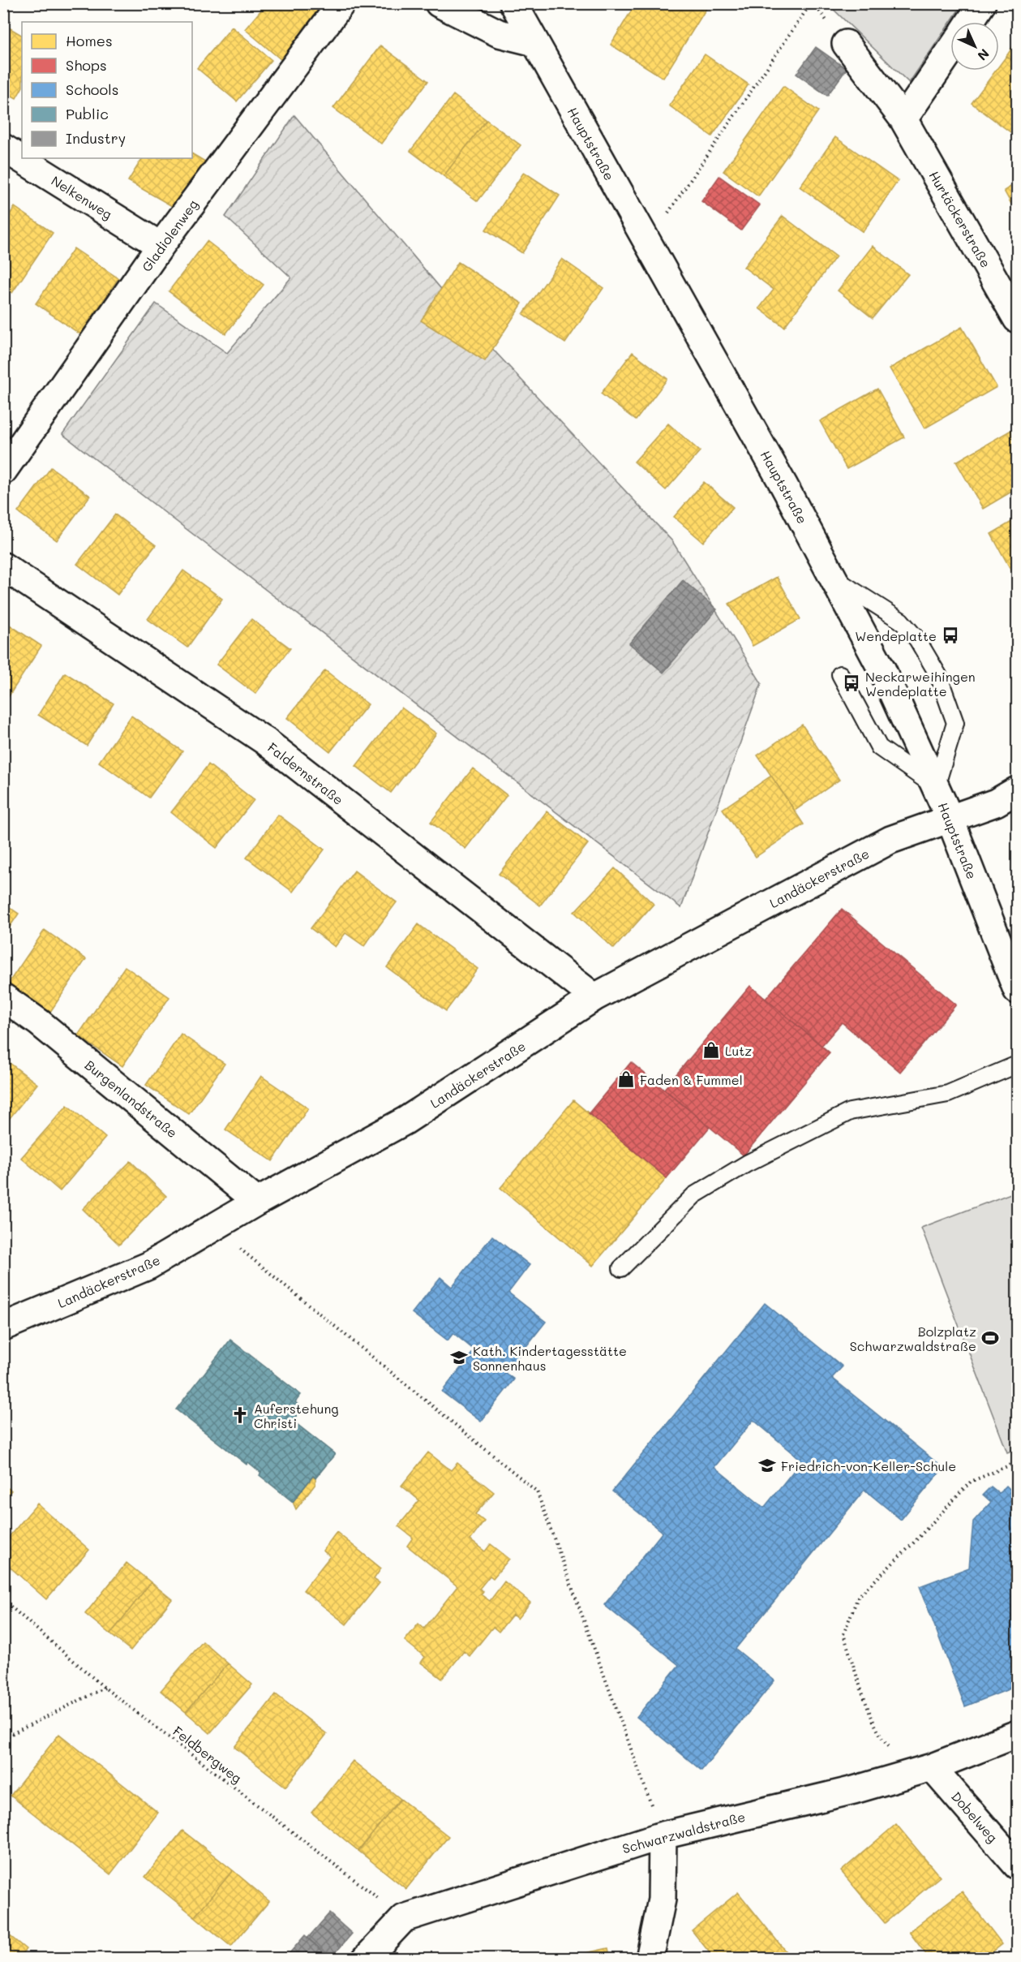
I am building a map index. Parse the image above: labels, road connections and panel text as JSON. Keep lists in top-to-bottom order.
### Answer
{
  "streets": {
    "street": [
      "Hauptstraße",
      "Nelkenweg",
      "Hurtäckerstraße",
      "Gladiolenweg",
      "Faldernstraße",
      "Landäckerstraße",
      "Burgenlandstraße",
      "Dobelweg",
      "Schwarzwaldstraße"
    ],
    "path": ["Feldbergweg"]
  },
  "crossings": [
    ["Hauptstraße", "Landäckerstraße"],
    ["Nelkenweg", "Gladiolenweg"],
    ["Faldernstraße", "Landäckerstraße"],
    ["Landäckerstraße", "Burgenlandstraße"],
    ["Feldbergweg", "Schwarzwaldstraße"],
    ["Dobelweg", "Schwarzwaldstraße"]
  ],
  "places": {
    "bus stop": ["Wendeplatte", "Neckarweihingen Wendeplatte"],
    "shop": ["Lutz", "Faden & Fummel"],
    "sports": ["Bolzplatz Schwarzwaldstraße"],
    "school or university": ["Kath. Kindertagesstätte Sonnenhaus", "Friedrich-von-Keller-Schule"],
    "church": ["Auferstehung Christi"]
  },
  "legend": [
    "Homes",
    "Shops",
    "Schools",
    "Public",
    "Industry"
  ],
  "north": "bottom right"
}
